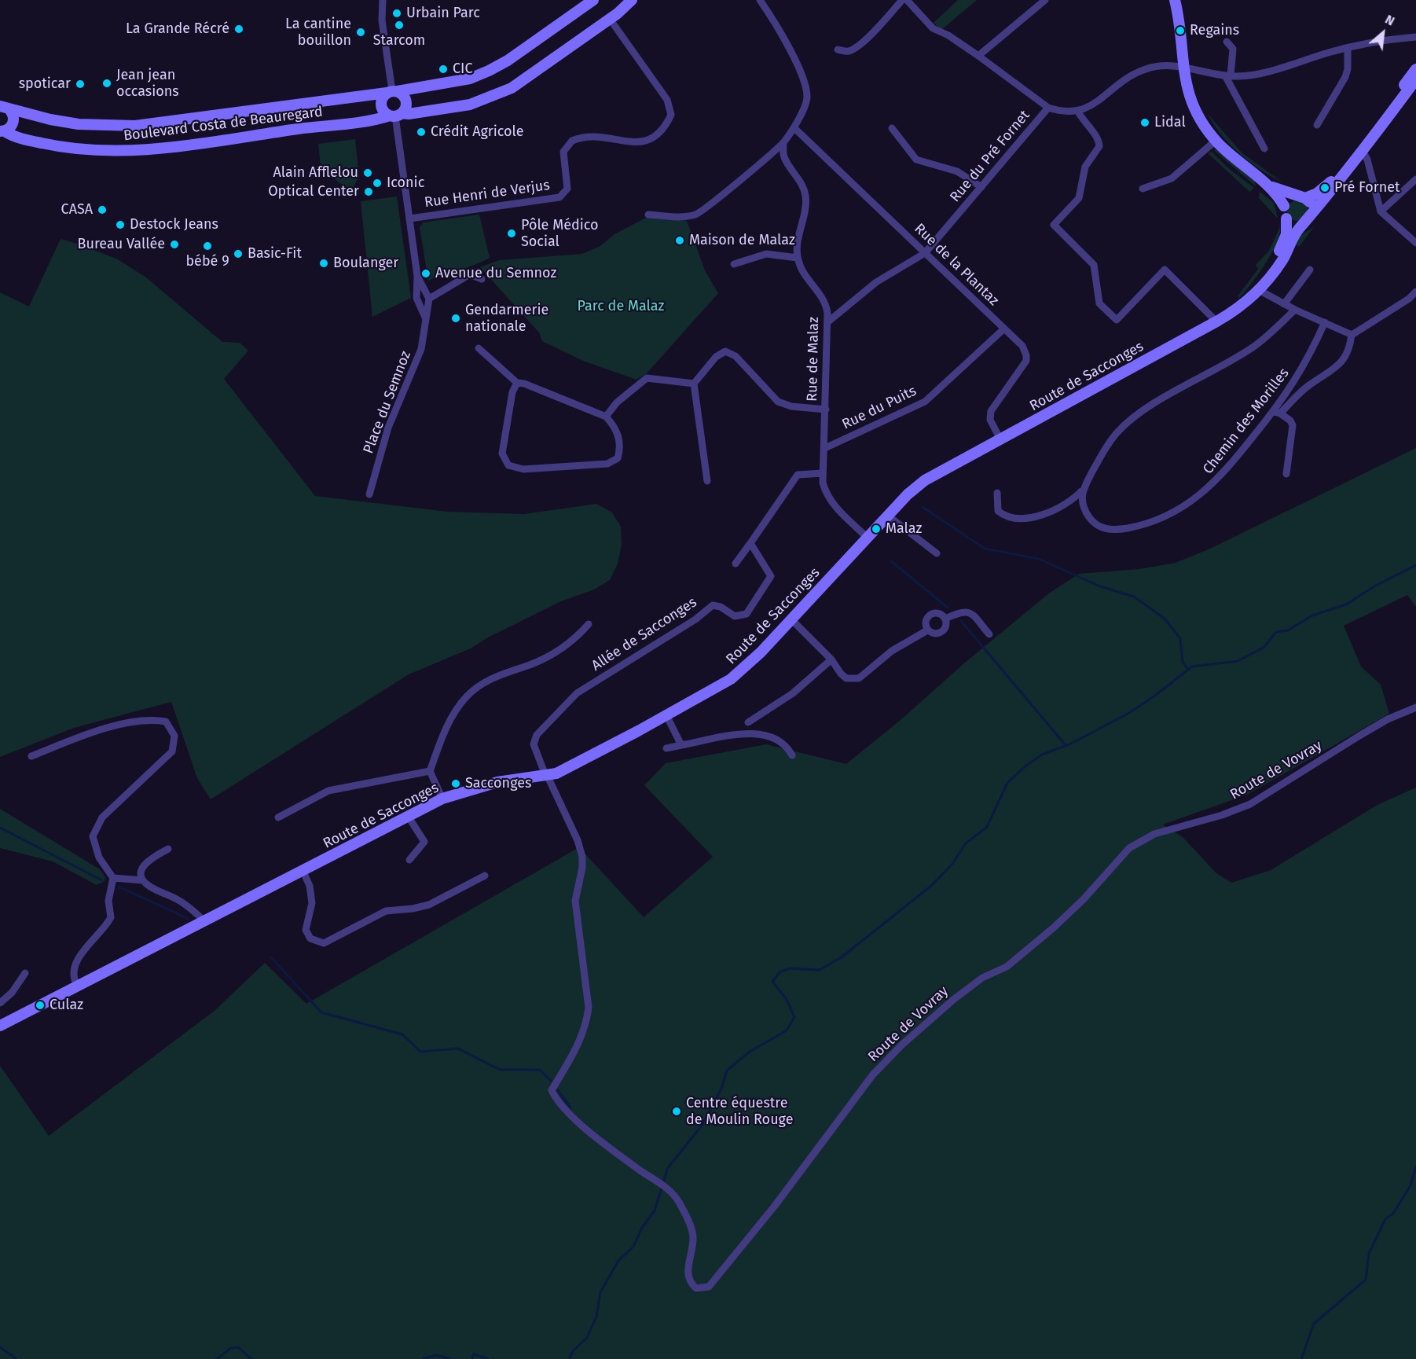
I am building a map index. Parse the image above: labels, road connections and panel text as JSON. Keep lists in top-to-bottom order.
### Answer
{
  "streets": {
    "street": [
      "Boulevard Costa de Beauregard",
      "Rue du Pré Fornet",
      "Rue Henri de Verjus",
      "Rue de la Plantaz",
      "Rue de Malaz",
      "Route de Sacconges",
      "Place du Semnoz",
      "Rue du Puits",
      "Chemin des Morilles",
      "Allée de Sacconges",
      "Route de Vovray"
    ]
  },
  "crossings": [
    ["Boulevard Costa de Beauregard", "Rue Henri de Verjus"],
    ["Rue du Pré Fornet", "Rue de la Plantaz"],
    ["Rue du Pré Fornet", "Rue de Malaz"],
    ["Rue de la Plantaz", "Route de Sacconges"],
    ["Rue de la Plantaz", "Rue du Puits"],
    ["Rue de Malaz", "Route de Sacconges"],
    ["Rue de Malaz", "Rue du Puits"],
    ["Route de Sacconges", "Allée de Sacconges"],
    ["Route de Sacconges", "Route de Vovray"],
    ["Allée de Sacconges", "Route de Vovray"]
  ],
  "parks": ["Parc de Malaz"],
  "places": [
    "Urbain Parc",
    "Starcom",
    "La Grande Récré",
    "Regains",
    "La cantine bouillon",
    "CIC",
    "Jean jean occasions",
    "spoticar",
    "Lidal",
    "Crédit Agricole",
    "Alain Afflelou",
    "Iconic",
    "Pré Fornet",
    "Optical Center",
    "CASA",
    "Destock Jeans",
    "Pôle Médico Social",
    "Maison de Malaz",
    "Bureau Vallée",
    "bébé 9",
    "Basic-Fit",
    "Boulanger",
    "Avenue du Semnoz",
    "Gendarmerie nationale",
    "Malaz",
    "Sacconges",
    "Culaz",
    "Centre équestre de Moulin Rouge"
  ],
  "north": "top right"
}
